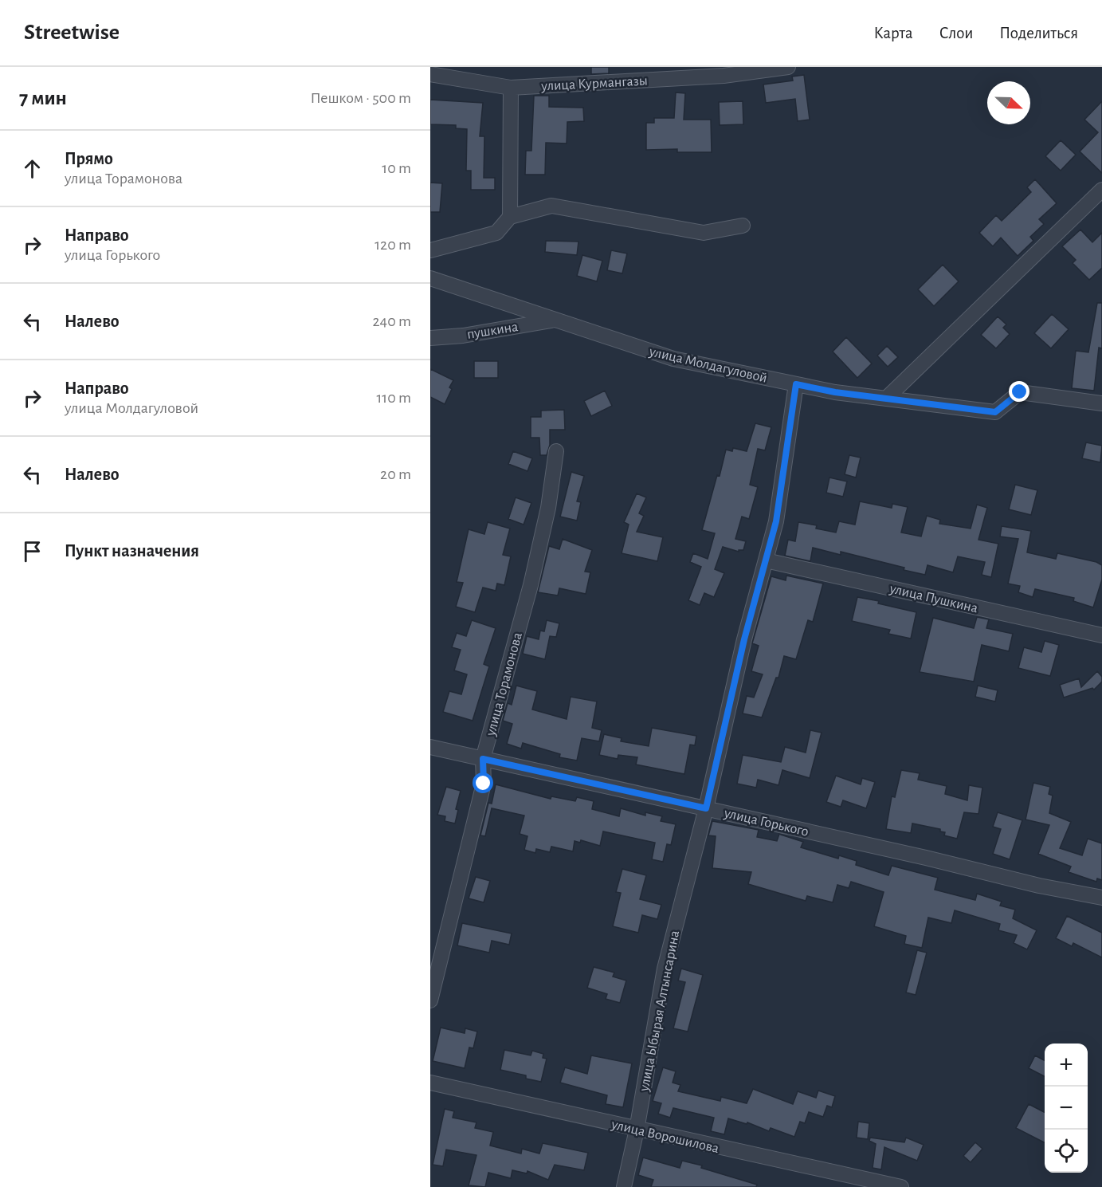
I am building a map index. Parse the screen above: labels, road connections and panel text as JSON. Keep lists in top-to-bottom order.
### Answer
{
  "streets": {
    "street": [
      "улица Курмангазы",
      "пушкина",
      "улица Молдагуловой",
      "улица Пушкина",
      "улица Торамонова",
      "улица Горького",
      "улица Ыбырая Алтынсарина",
      "улица Ворошилова"
    ]
  },
  "crossings": [
    ["пушкина", "улица Молдагуловой"],
    ["улица Молдагуловой", "улица Ыбырая Алтынсарина"],
    ["улица Пушкина", "улица Ыбырая Алтынсарина"],
    ["улица Торамонова", "улица Горького"],
    ["улица Горького", "улица Ыбырая Алтынсарина"],
    ["улица Ыбырая Алтынсарина", "улица Ворошилова"]
  ],
  "north": "bottom right",
  "page": {
    "header": "Streetwise",
    "nav": ["Карта", "Слои", "Поделиться"],
    "heading": ["7 мин", "Пешком · 500 m"],
    "list": [
      ["Прямо", "улица Торамонова", "10 m"],
      ["Направо", "улица Горького", "120 m"],
      ["Налево", "240 m"],
      ["Направо", "улица Молдагуловой", "110 m"],
      ["Налево", "20 m"],
      "Пункт назначения"
    ],
    "map_buttons": ["+", "−"]
  }
}
